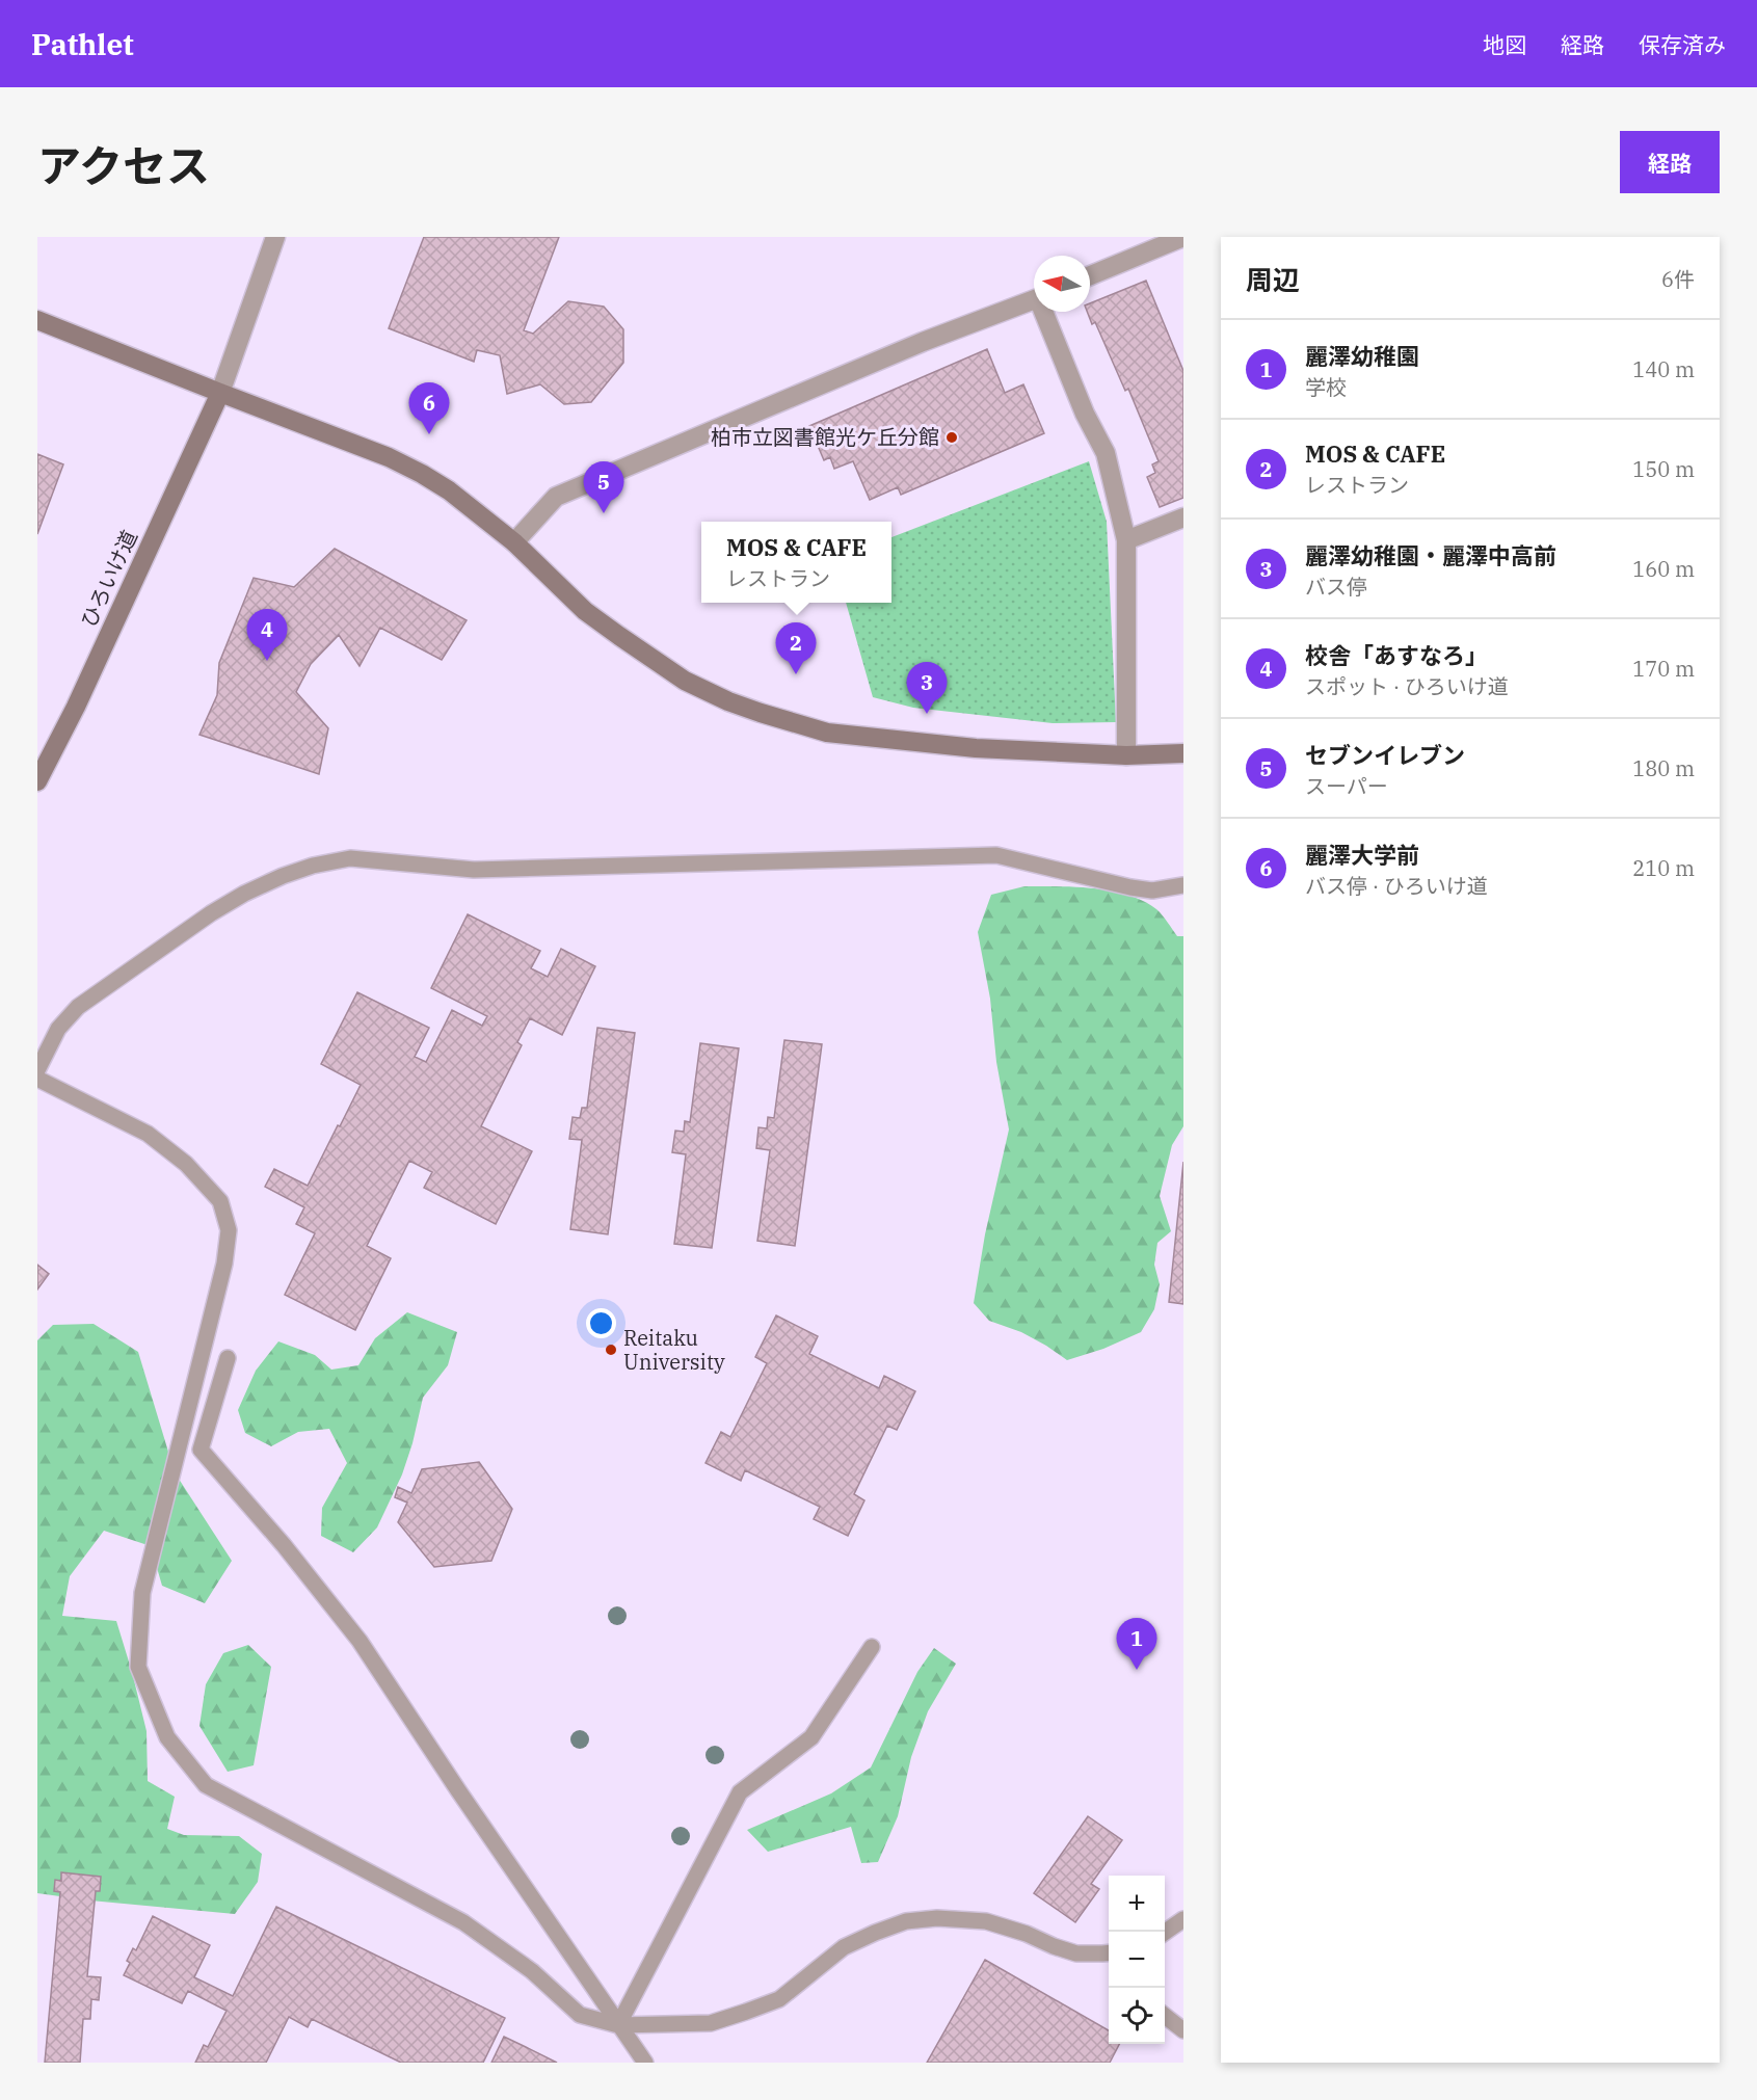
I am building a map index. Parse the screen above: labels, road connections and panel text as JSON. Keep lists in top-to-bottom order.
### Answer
{
  "streets": {
    "street": ["ひろいけ道"]
  },
  "places": ["柏市立図書館光ケ丘分館", "Reitaku University"],
  "north": "left",
  "page": {
    "header": "Pathlet",
    "nav": ["地図", "経路", "保存済み"],
    "title": "アクセス",
    "buttons": "経路",
    "heading": ["周辺", "6件"],
    "list": [
      {
        "mark": "1",
        "name": "麗澤幼稚園",
        "note": "学校",
        "value": "140 m"
      },
      {
        "mark": "2",
        "name": "MOS & CAFE",
        "note": "レストラン",
        "value": "150 m"
      },
      {
        "mark": "3",
        "name": "麗澤幼稚園・麗澤中高前",
        "note": "バス停",
        "value": "160 m"
      },
      {
        "mark": "4",
        "name": "校舎「あすなろ」",
        "note": "スポット · ひろいけ道",
        "value": "170 m"
      },
      {
        "mark": "5",
        "name": "セブンイレブン",
        "note": "スーパー",
        "value": "180 m"
      },
      {
        "mark": "6",
        "name": "麗澤大学前",
        "note": "バス停 · ひろいけ道",
        "value": "210 m"
      }
    ],
    "pins": [
      "6",
      "5",
      "4",
      "2",
      "3",
      "1"
    ],
    "popup": ["MOS & CAFE", "レストラン"],
    "map_buttons": ["+", "−"]
  }
}
